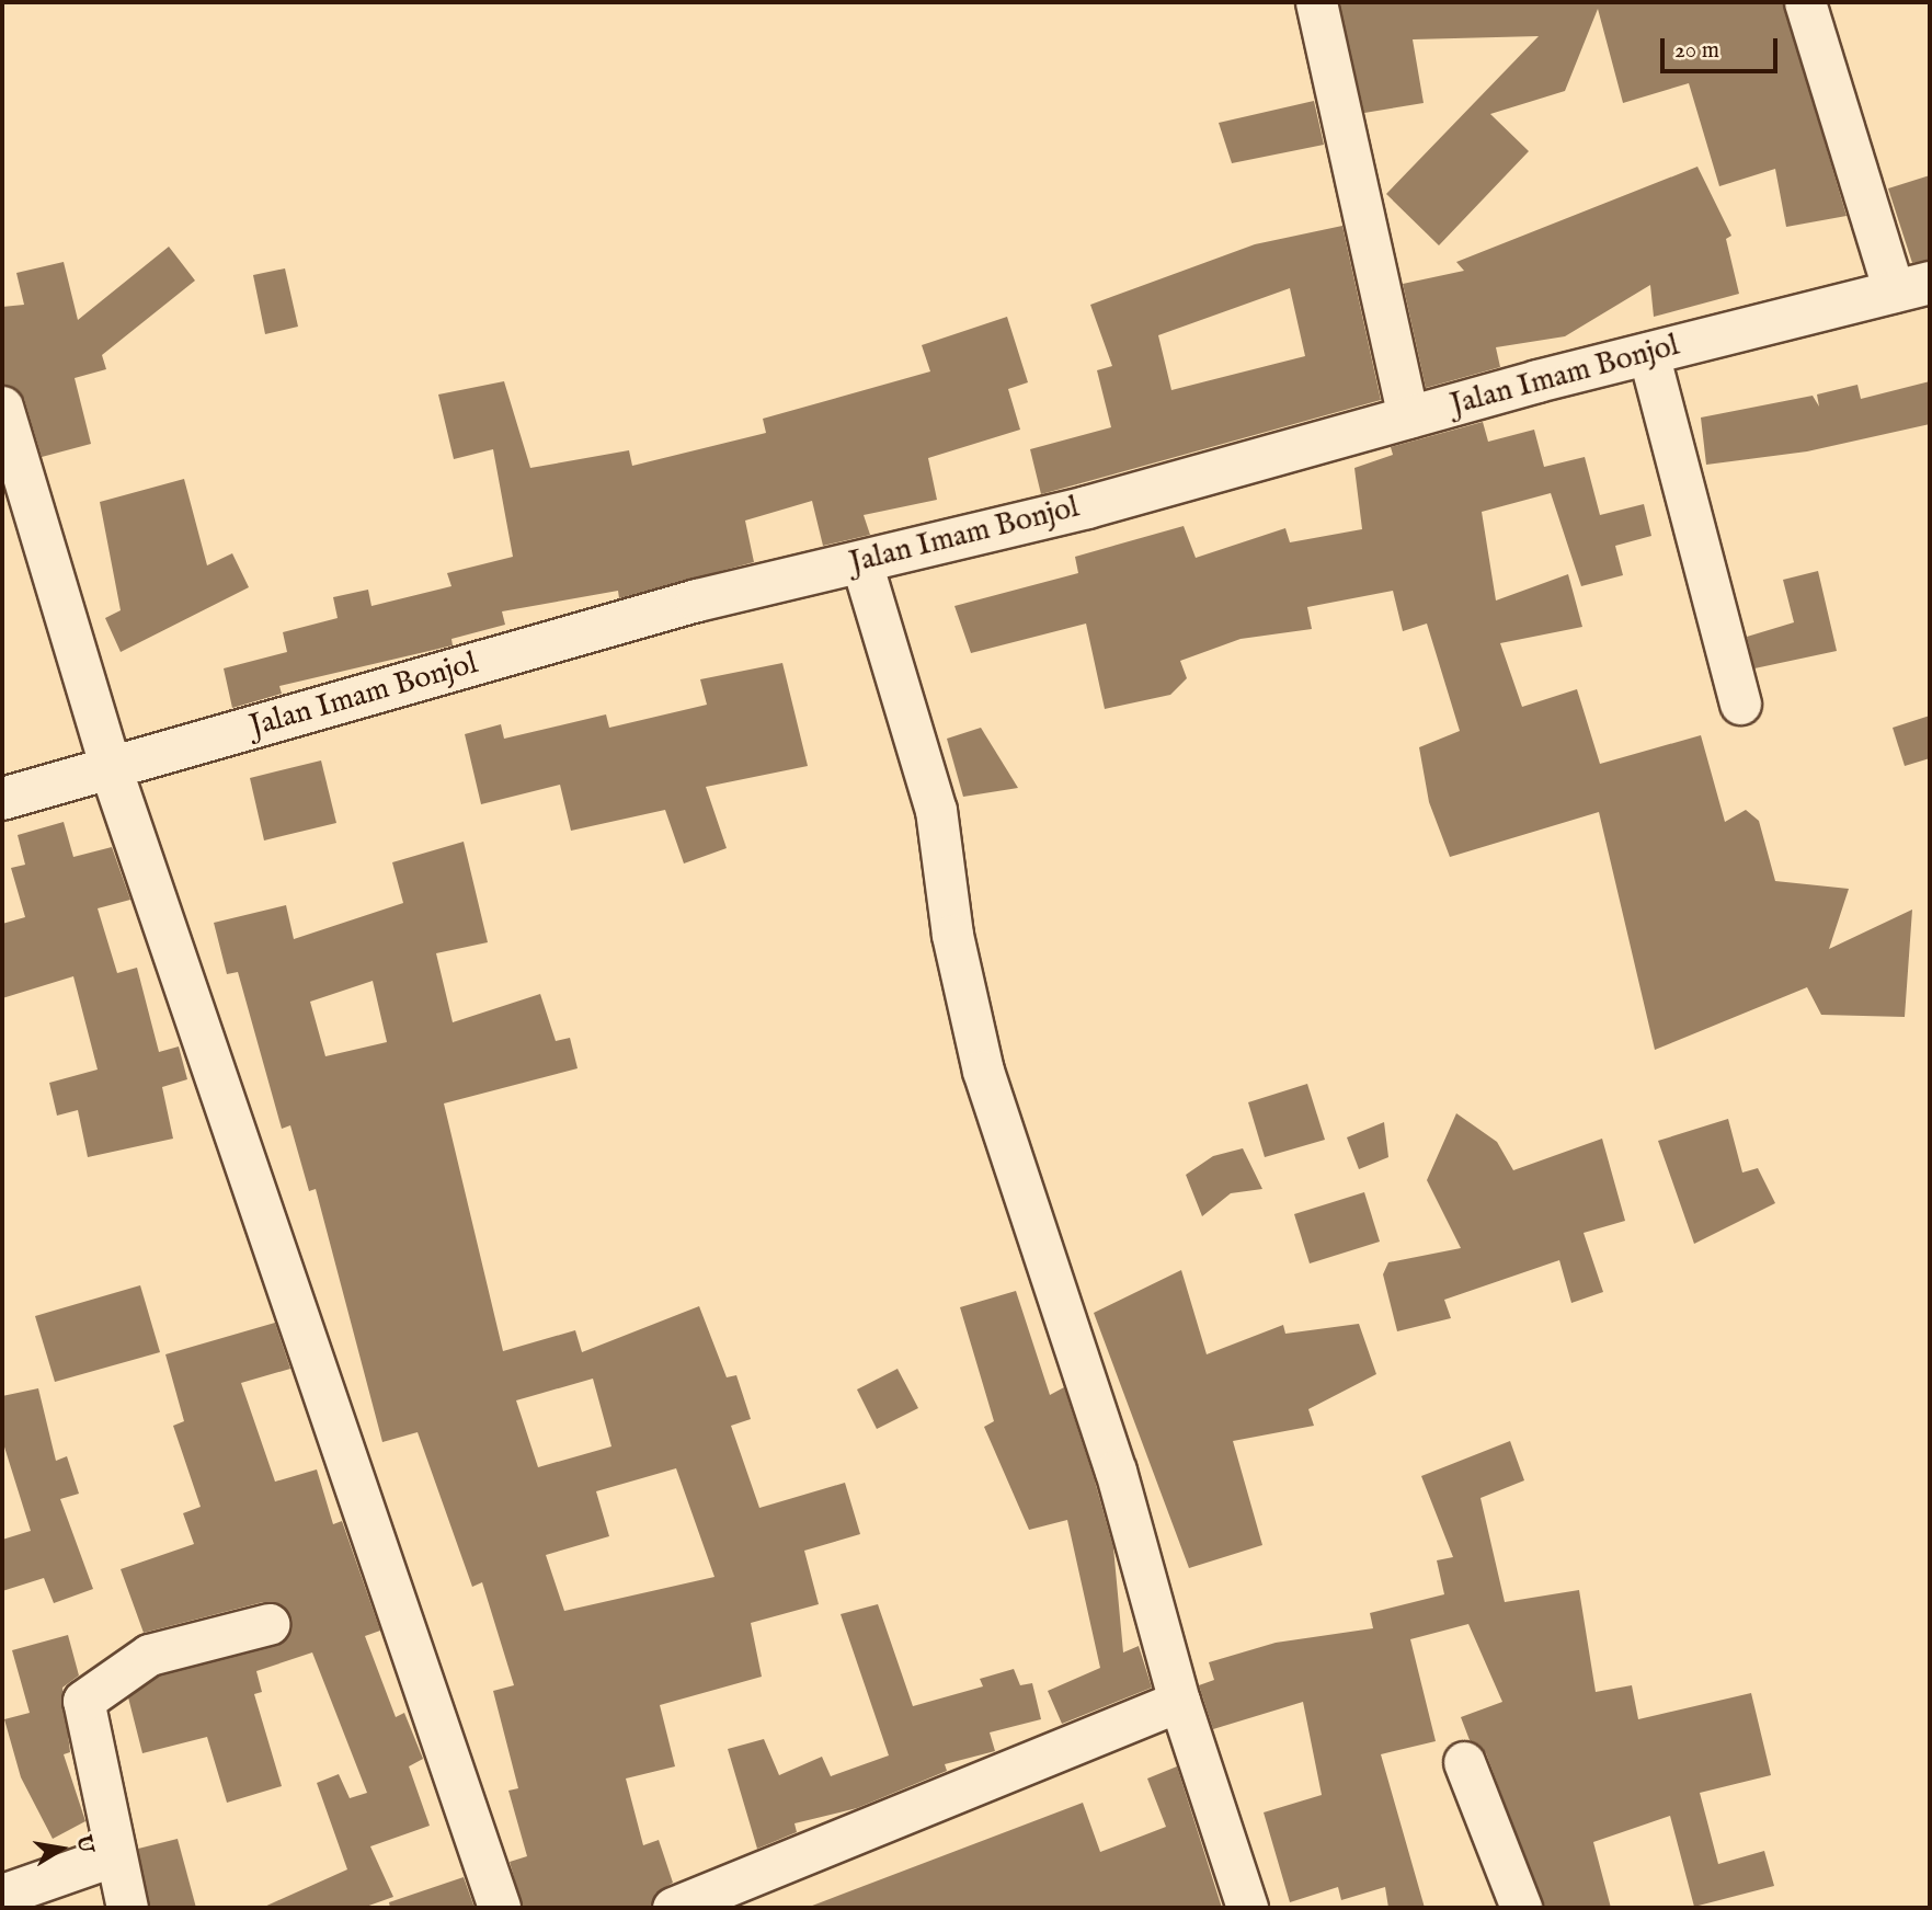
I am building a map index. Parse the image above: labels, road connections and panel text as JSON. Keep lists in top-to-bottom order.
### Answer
{
  "streets": {
    "main road": ["Jalan Imam Bonjol"]
  },
  "scale_bar": "20 m",
  "north": "right"
}
